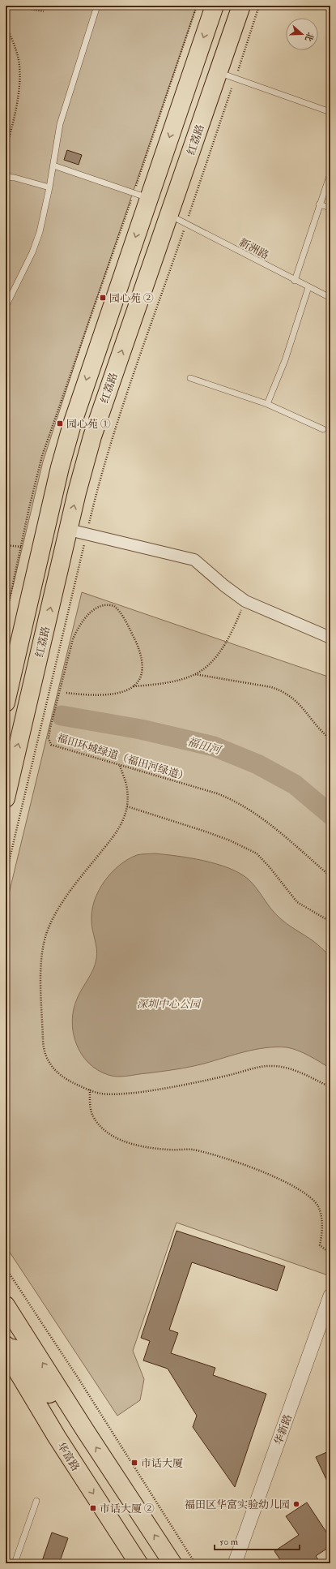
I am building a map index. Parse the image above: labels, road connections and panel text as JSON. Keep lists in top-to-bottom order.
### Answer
{
  "streets": {
    "main road": ["红荔路", "华富路"],
    "street": ["华新路"],
    "lane": ["新洲路"],
    "path": ["福田环城绿道（福田河绿道）"]
  },
  "crossings": [
    ["红荔路", "新洲路"]
  ],
  "water": ["福田河"],
  "parks": ["深圳中心公园"],
  "places": {
    "transit": [
      "园心苑 ②",
      "园心苑 ①",
      "市话大厦",
      "市话大厦 ②"
    ],
    "other": ["福田区华富实验幼儿园"]
  },
  "scale_bar": "50 m",
  "north": "right"
}
